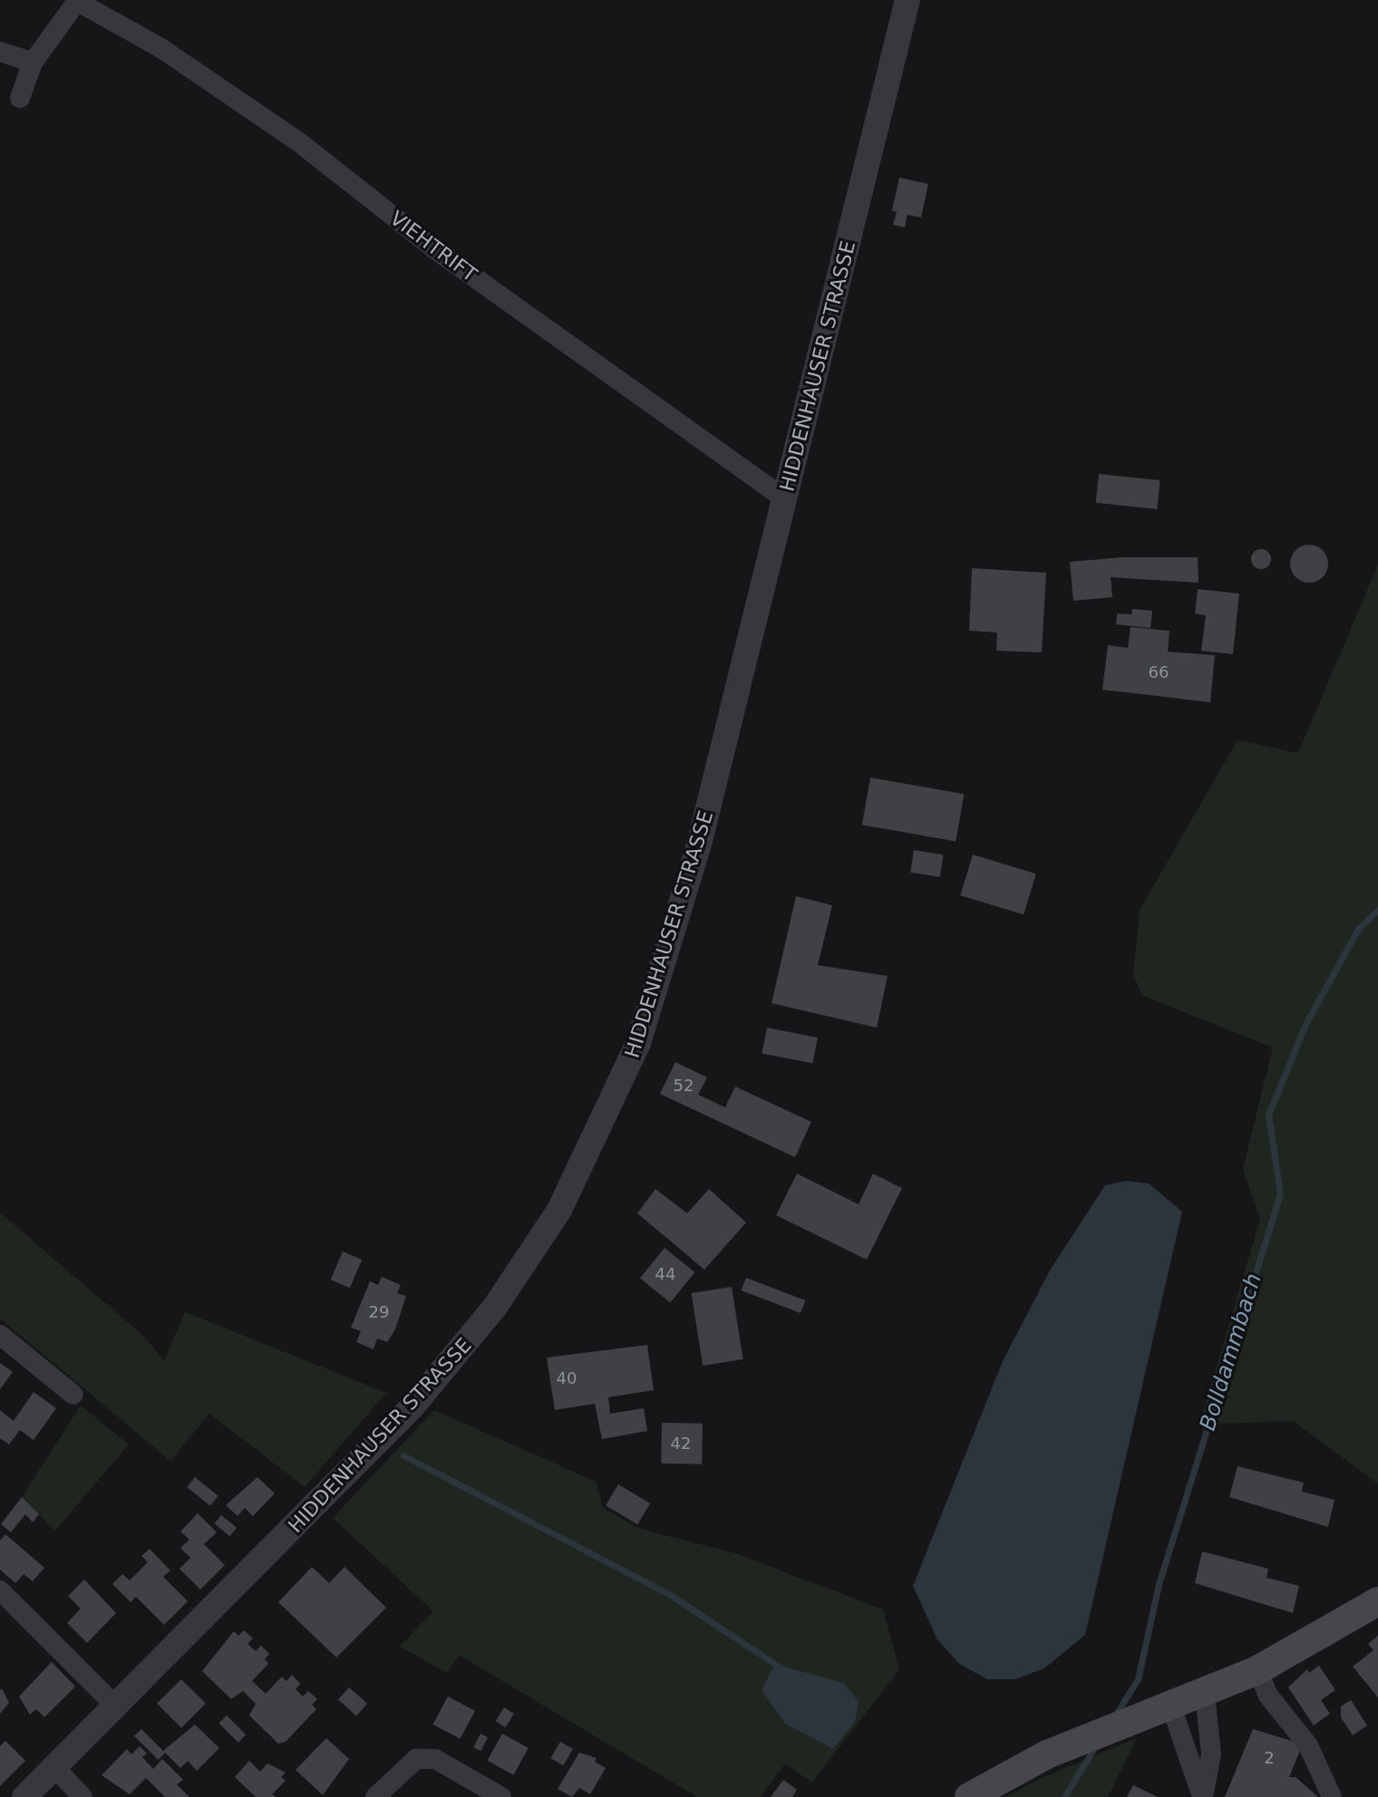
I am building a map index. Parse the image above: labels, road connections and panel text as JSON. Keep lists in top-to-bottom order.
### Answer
{
  "streets": {
    "street": ["VIEHTRIFT", "HIDDENHAUSER STRASSE"]
  },
  "crossings": [
    ["VIEHTRIFT", "HIDDENHAUSER STRASSE"]
  ],
  "water": ["Bolldammbach"],
  "house_numbers": [
    "66",
    "52",
    "44",
    "29",
    "40",
    "42",
    "2"
  ]
}
